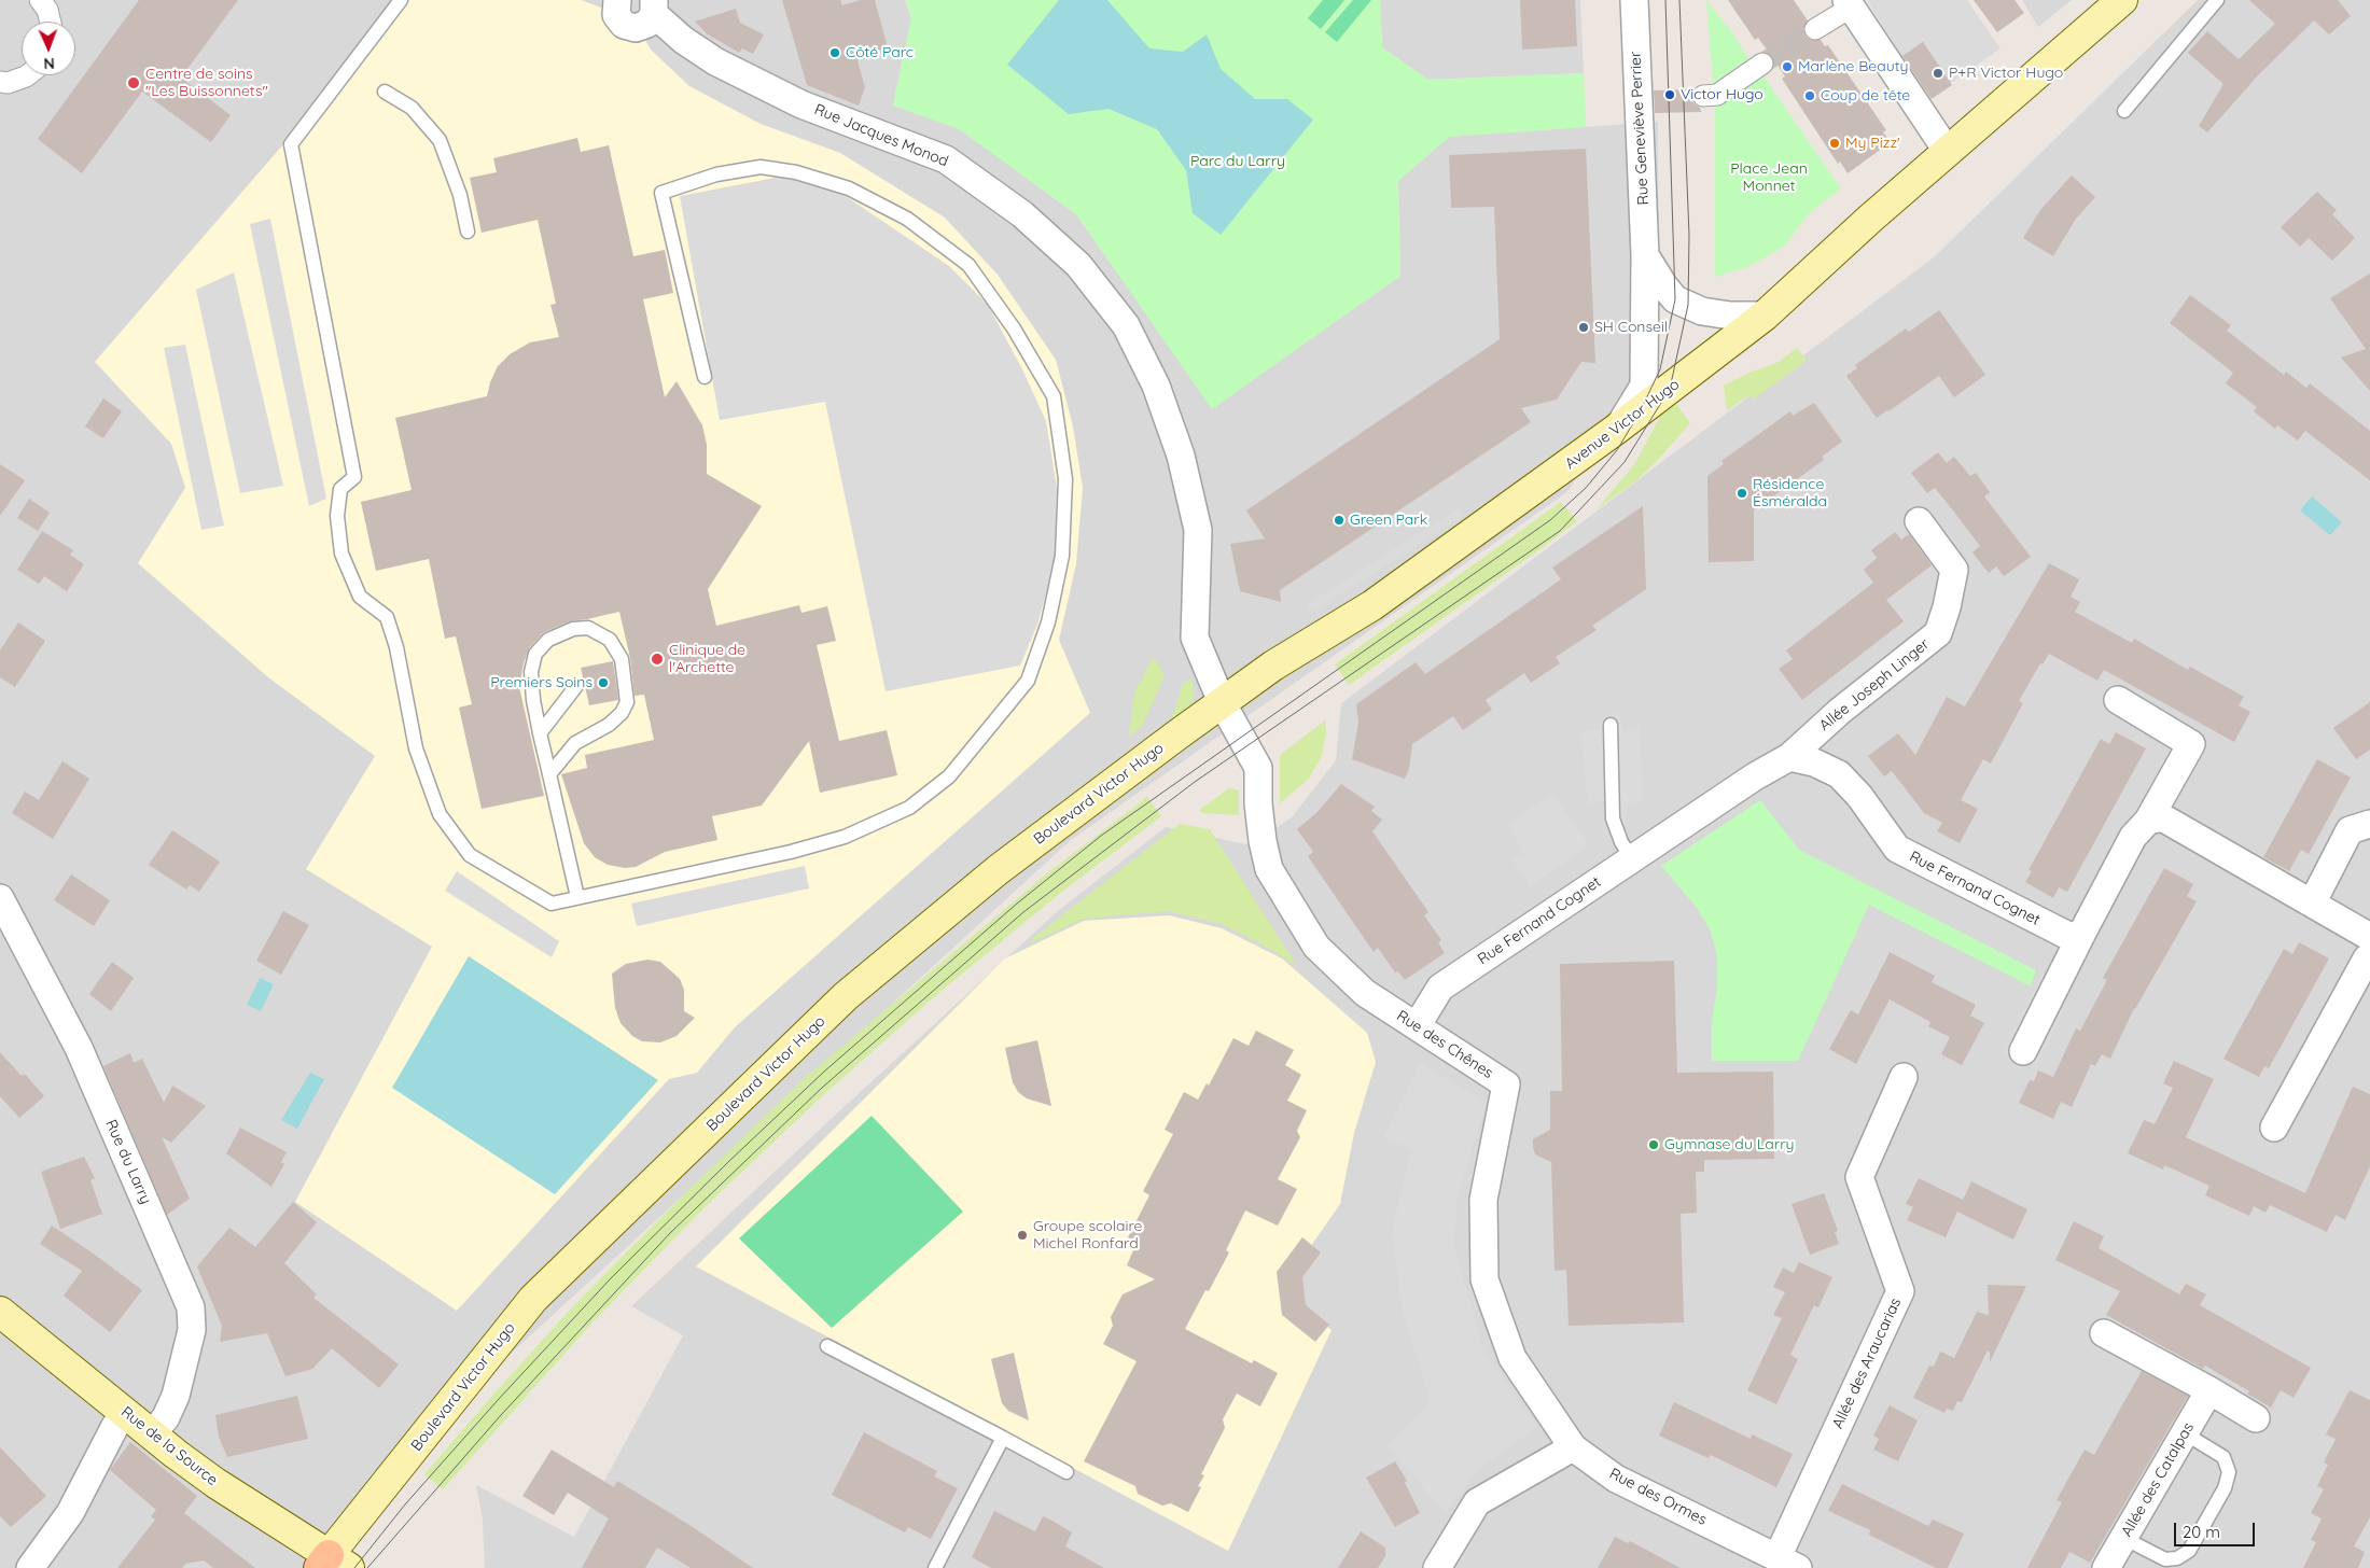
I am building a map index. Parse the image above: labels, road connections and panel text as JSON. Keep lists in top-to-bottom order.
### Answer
{
  "streets": {
    "main road": ["Avenue Victor Hugo", "Boulevard Victor Hugo", "Rue de la Source"],
    "street": [
      "Rue Geneviève Perrier",
      "Rue Jacques Monod",
      "Allée Joseph Linger",
      "Rue Fernand Cognet",
      "Rue des Chênes",
      "Rue du Larry",
      "Allée des Araucarias",
      "Allée des Catalpas",
      "Rue des Ormes"
    ]
  },
  "crossings": [
    ["Rue Geneviève Perrier", "Avenue Victor Hugo"],
    ["Rue Jacques Monod", "Boulevard Victor Hugo"],
    ["Rue Jacques Monod", "Rue des Chênes"],
    ["Avenue Victor Hugo", "Boulevard Victor Hugo"],
    ["Allée Joseph Linger", "Rue Fernand Cognet"],
    ["Boulevard Victor Hugo", "Rue des Chênes"],
    ["Boulevard Victor Hugo", "Rue de la Source"],
    ["Rue Fernand Cognet", "Rue des Chênes"],
    ["Rue des Chênes", "Rue des Ormes"],
    ["Rue du Larry", "Rue de la Source"],
    ["Allée des Araucarias", "Rue des Ormes"]
  ],
  "parks": ["Parc du Larry", "Place Jean Monnet"],
  "places": [
    "Côté Parc",
    "Marlène Beauty",
    "P+R Victor Hugo",
    "Centre de soins \"Les Buissonnets\"",
    "Victor Hugo",
    "Coup de tête",
    "My Pizz'",
    "SH Conseil",
    "Résidence Ésméralda",
    "Green Park",
    "Clinique de l'Archette",
    "Premiers Soins",
    "Gymnase du Larry",
    "Groupe scolaire Michel Ronfard"
  ],
  "scale_bar": "20 m",
  "north": "bottom"
}
